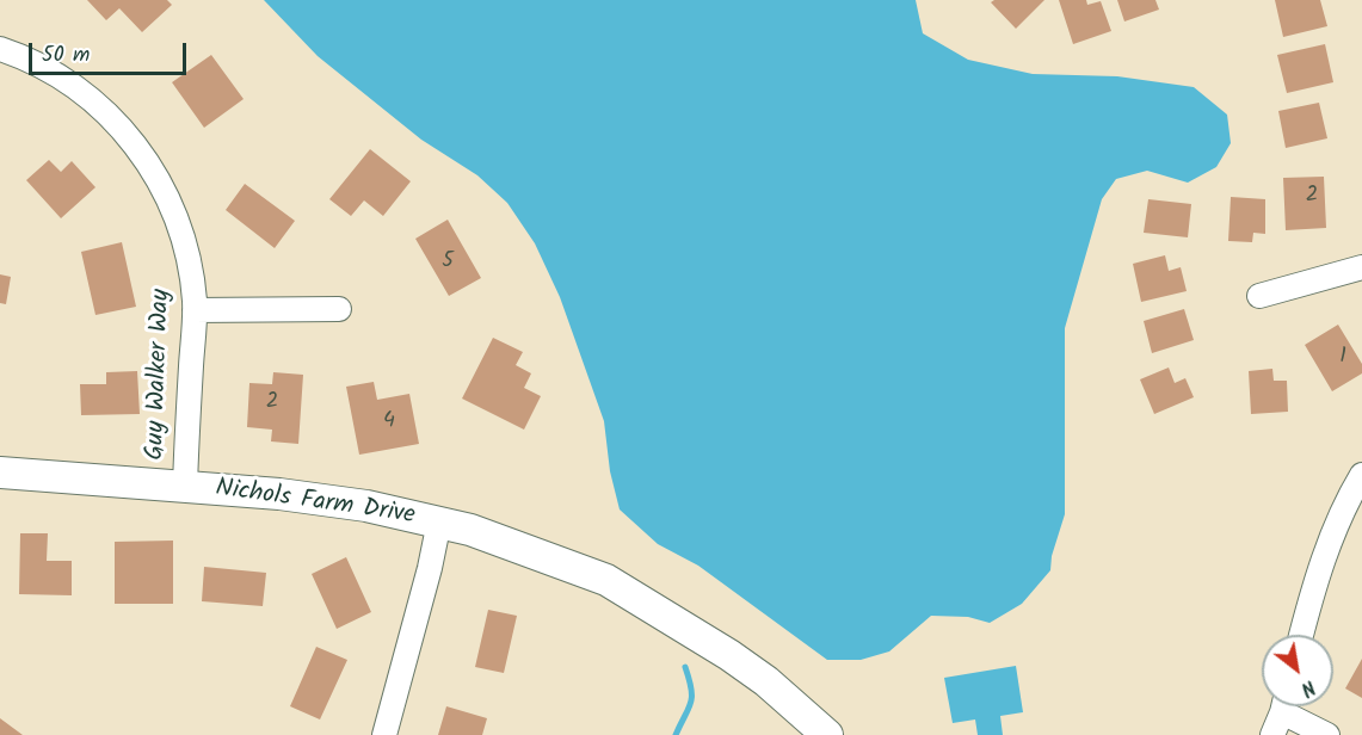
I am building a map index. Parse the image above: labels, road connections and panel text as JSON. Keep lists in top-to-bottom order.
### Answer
{
  "streets": {
    "street": ["Guy Walker Way", "Nichols Farm Drive"]
  },
  "crossings": [
    ["Guy Walker Way", "Nichols Farm Drive"]
  ],
  "house_numbers": [
    "2",
    "5",
    "1",
    "2",
    "4"
  ],
  "scale_bar": "50 m",
  "north": "bottom right"
}
